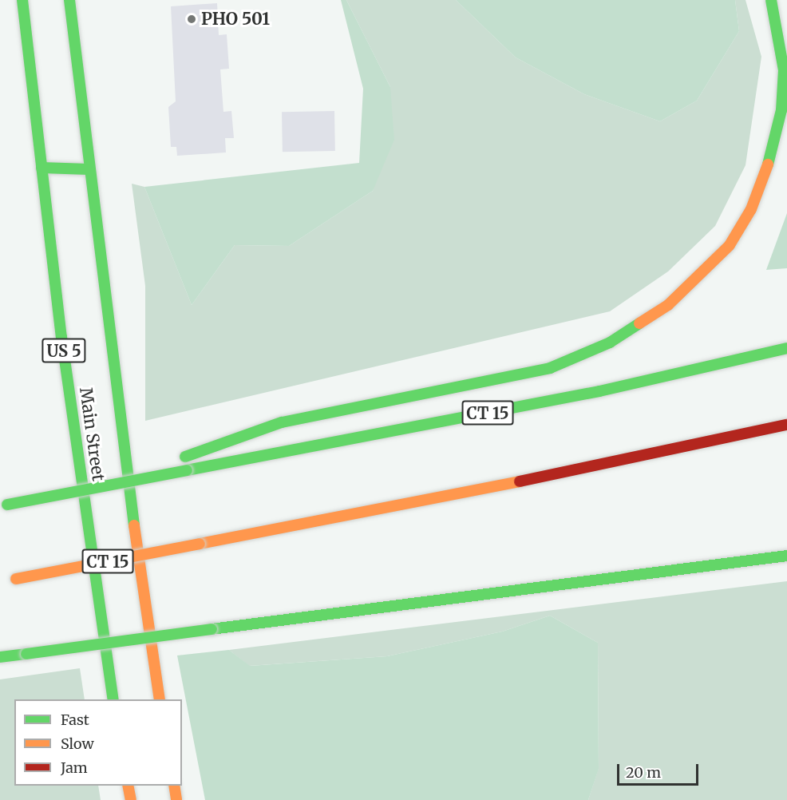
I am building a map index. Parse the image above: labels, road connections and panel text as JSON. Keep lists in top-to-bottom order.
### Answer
{
  "streets": {
    "highway": ["US 5", "CT 15", "Main Street"]
  },
  "places": ["PHO 501"],
  "legend": ["Fast", "Slow", "Jam"],
  "scale_bar": "20 m"
}
